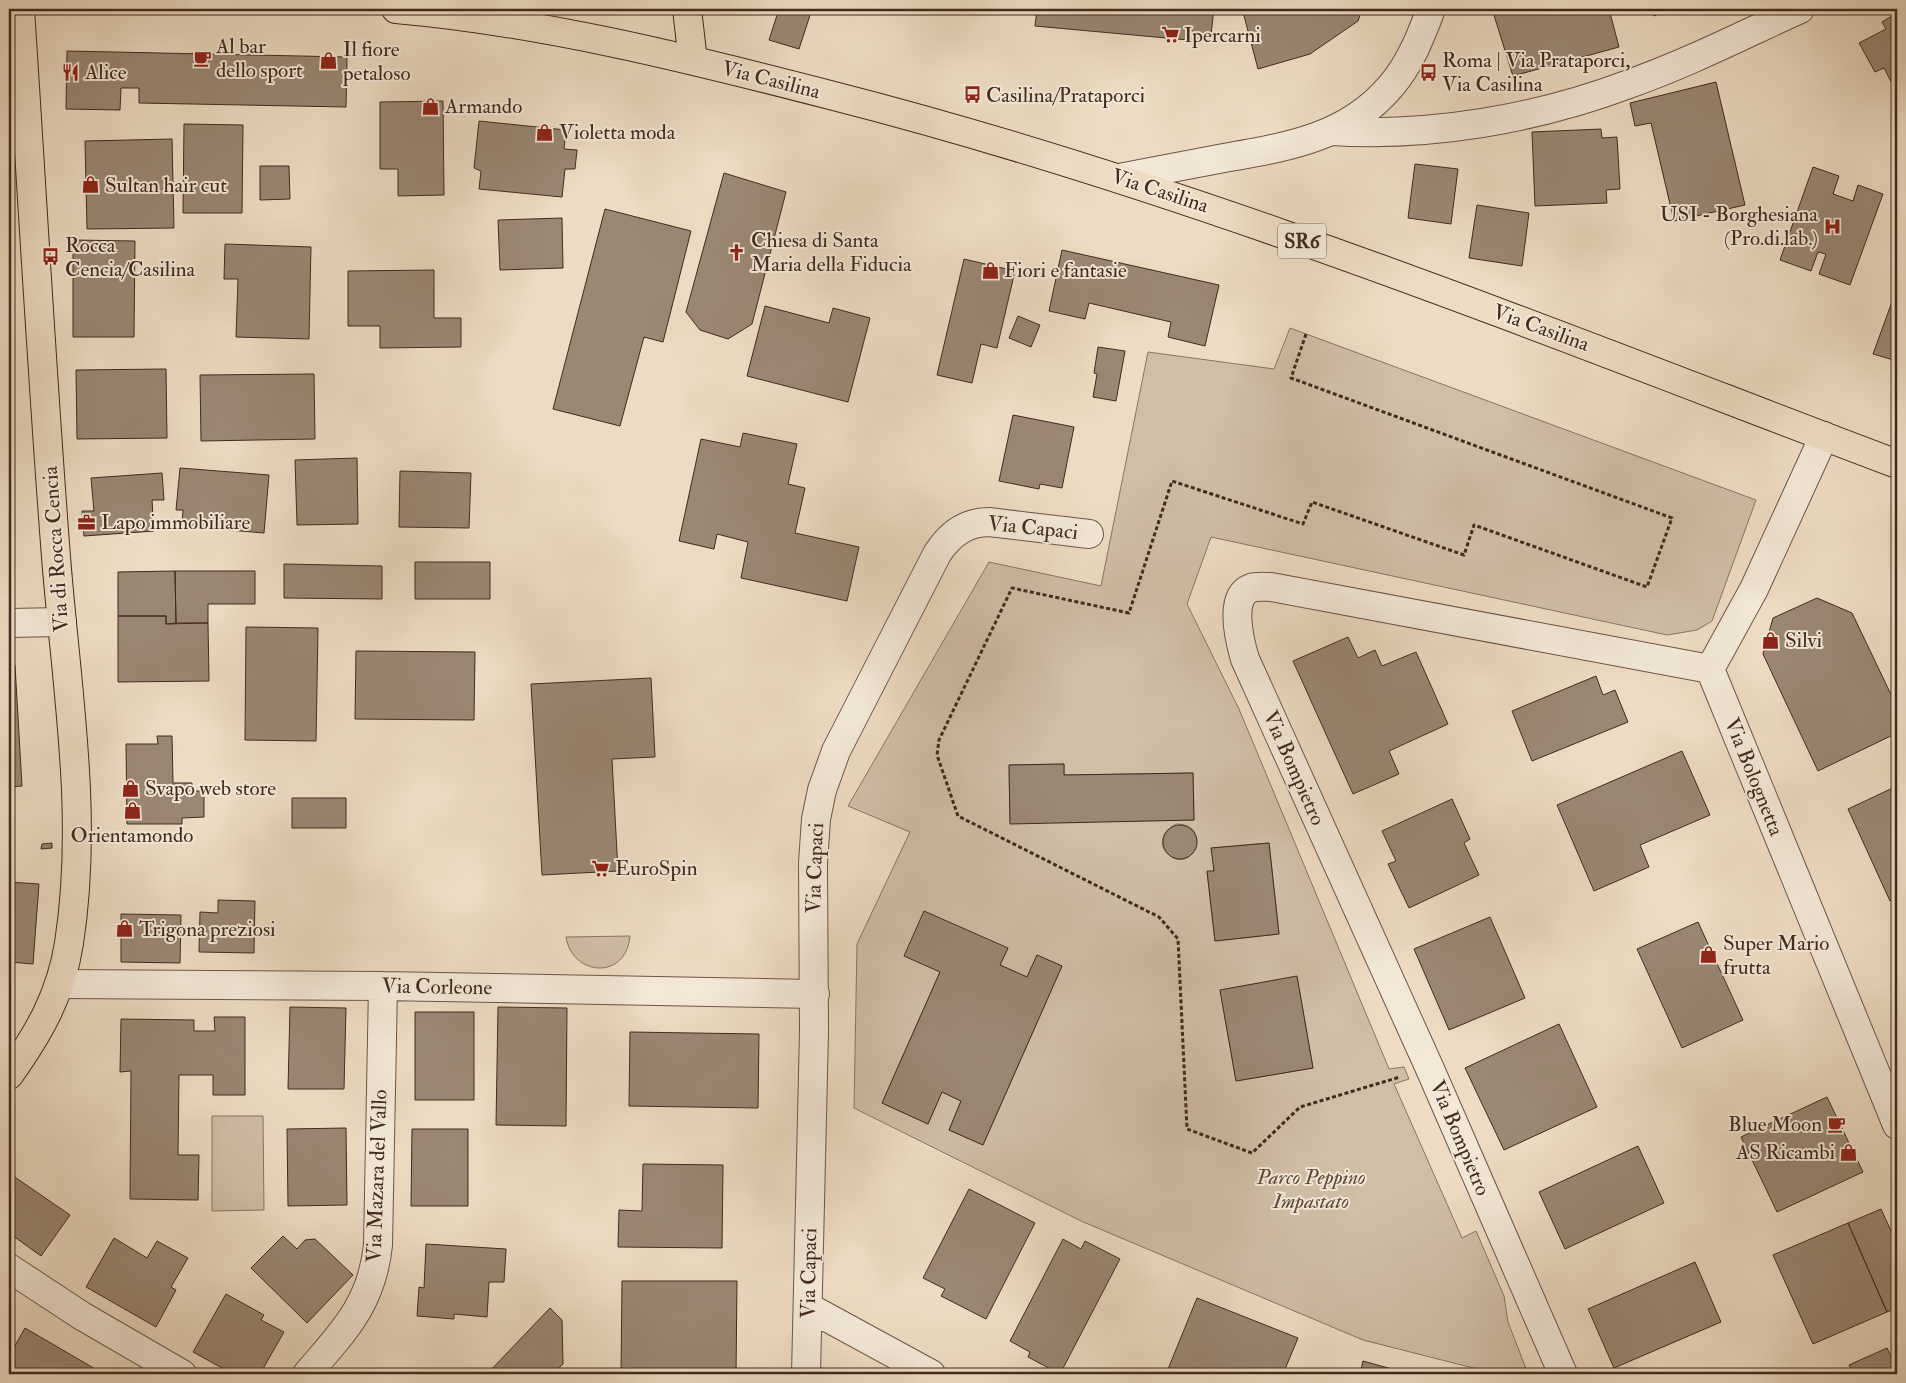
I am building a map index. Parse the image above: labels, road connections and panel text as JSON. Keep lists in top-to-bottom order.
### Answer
{
  "streets": {
    "main road": ["Via Casilina", "SR6", "Via di Rocca Cencia"],
    "street": [
      "Via Capaci",
      "Via Bompietro",
      "Via Bolognetta",
      "Via Corleone",
      "Via Mazara del Vallo"
    ]
  },
  "crossings": [
    ["Via Capaci", "Via Corleone"],
    ["Via di Rocca Cencia", "Via Corleone"],
    ["Via Bompietro", "Via Bolognetta"],
    ["Via Corleone", "Via Mazara del Vallo"]
  ],
  "parks": ["Parco Peppino Impastato"],
  "places": {
    "supermarket": ["Ipercarni", "EuroSpin"],
    "cafe": ["Al bar dello sport", "Blue Moon"],
    "shop": [
      "Il fiore petaloso",
      "Armando",
      "Violetta moda",
      "Sultan hair cut",
      "Fiori e fantasie",
      "Silvi",
      "Svapo web store",
      "Orientamondo",
      "Trigona preziosi",
      "Super Mario frutta",
      "AS Ricambi"
    ],
    "restaurant": ["Alice"],
    "bus stop": ["Roma | Via Prataporci, Via Casilina", "Casilina/Prataporci", "Rocca Cencia/Casilina"],
    "hospital": ["USI - Borghesiana (Pro.di.lab.)"],
    "church": ["Chiesa di Santa Maria della Fiducia"],
    "office": ["Lapo immobiliare"]
  }
}
